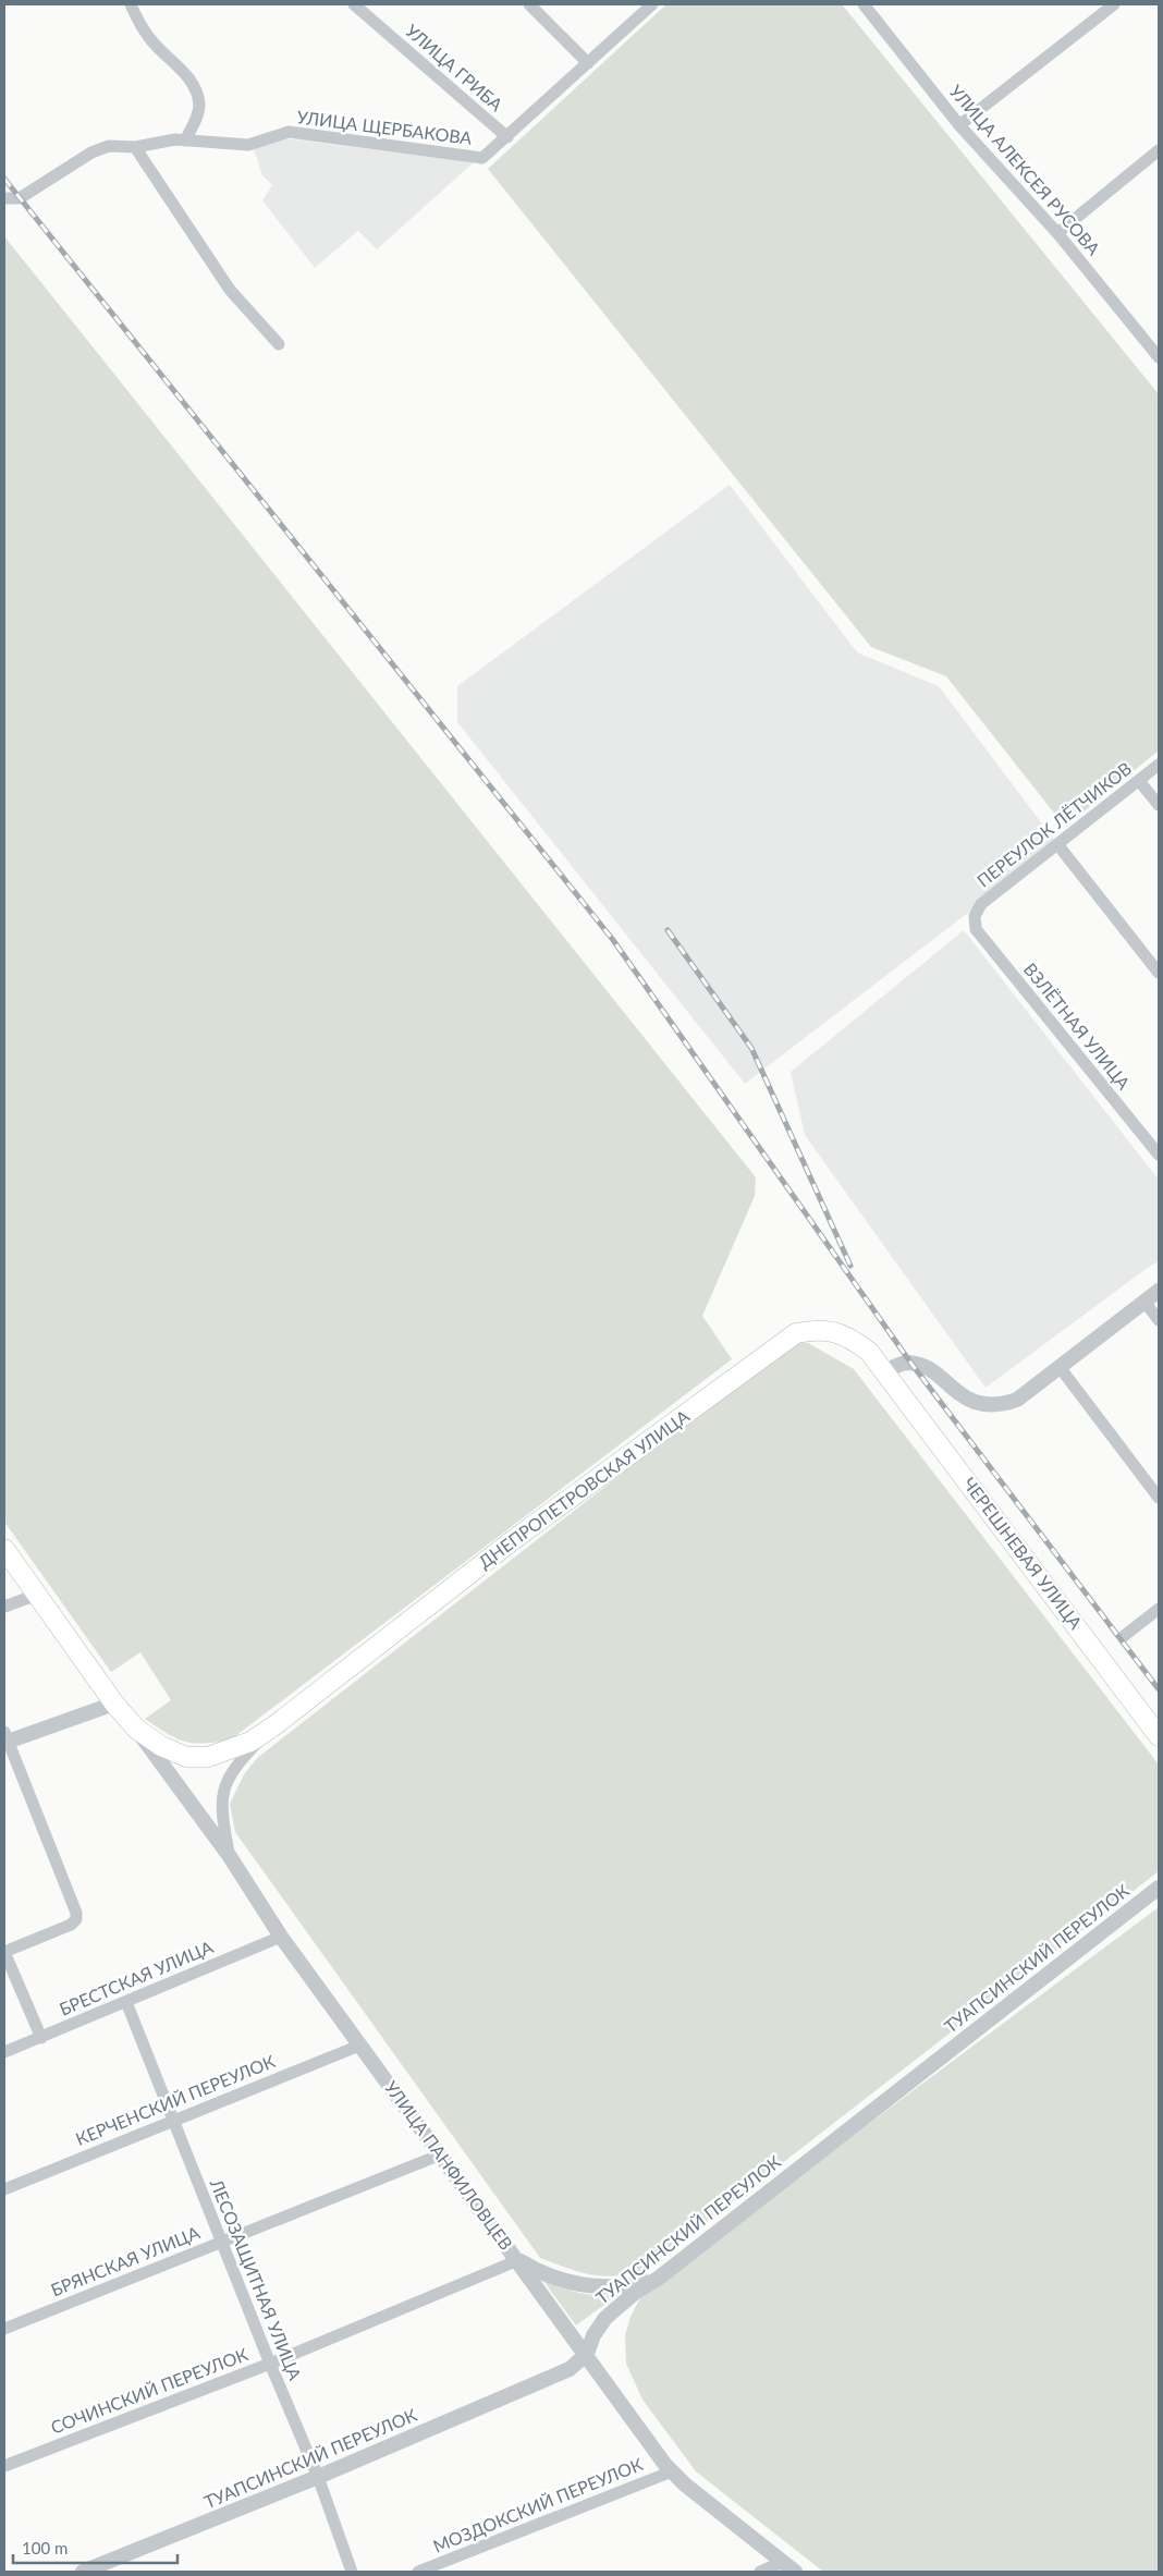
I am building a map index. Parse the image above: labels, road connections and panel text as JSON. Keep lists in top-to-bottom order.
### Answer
{
  "streets": {
    "main road": ["ДНЕПРОПЕТРОВСКАЯ УЛИЦА", "ЧЕРЕШНЕВАЯ УЛИЦА"],
    "street": [
      "УЛИЦА ГРИБА",
      "УЛИЦА ЩЕРБАКОВА",
      "УЛИЦА АЛЕКСЕЯ РУСОВА",
      "ПЕРЕУЛОК ЛЁТЧИКОВ",
      "ВЗЛЁТНАЯ УЛИЦА",
      "ТУАПСИНСКИЙ ПЕРЕУЛОК",
      "БРЕСТСКАЯ УЛИЦА",
      "КЕРЧЕНСКИЙ ПЕРЕУЛОК",
      "УЛИЦА ПАНФИЛОВЦЕВ",
      "БРЯНСКАЯ УЛИЦА",
      "ЛЕСОЗАЩИТНАЯ УЛИЦА",
      "СОЧИНСКИЙ ПЕРЕУЛОК",
      "МОЗДОКСКИЙ ПЕРЕУЛОК"
    ]
  },
  "crossings": [
    ["УЛИЦА ГРИБА", "УЛИЦА ЩЕРБАКОВА"],
    ["ПЕРЕУЛОК ЛЁТЧИКОВ", "ВЗЛЁТНАЯ УЛИЦА"],
    ["ДНЕПРОПЕТРОВСКАЯ УЛИЦА", "ЧЕРЕШНЕВАЯ УЛИЦА"],
    ["ДНЕПРОПЕТРОВСКАЯ УЛИЦА", "УЛИЦА ПАНФИЛОВЦЕВ"],
    ["ТУАПСИНСКИЙ ПЕРЕУЛОК", "УЛИЦА ПАНФИЛОВЦЕВ"],
    ["ТУАПСИНСКИЙ ПЕРЕУЛОК", "ЛЕСОЗАЩИТНАЯ УЛИЦА"],
    ["БРЕСТСКАЯ УЛИЦА", "УЛИЦА ПАНФИЛОВЦЕВ"],
    ["БРЕСТСКАЯ УЛИЦА", "ЛЕСОЗАЩИТНАЯ УЛИЦА"],
    ["КЕРЧЕНСКИЙ ПЕРЕУЛОК", "УЛИЦА ПАНФИЛОВЦЕВ"],
    ["КЕРЧЕНСКИЙ ПЕРЕУЛОК", "ЛЕСОЗАЩИТНАЯ УЛИЦА"],
    ["УЛИЦА ПАНФИЛОВЦЕВ", "БРЯНСКАЯ УЛИЦА"],
    ["УЛИЦА ПАНФИЛОВЦЕВ", "СОЧИНСКИЙ ПЕРЕУЛОК"],
    ["УЛИЦА ПАНФИЛОВЦЕВ", "МОЗДОКСКИЙ ПЕРЕУЛОК"],
    ["БРЯНСКАЯ УЛИЦА", "ЛЕСОЗАЩИТНАЯ УЛИЦА"],
    ["ЛЕСОЗАЩИТНАЯ УЛИЦА", "СОЧИНСКИЙ ПЕРЕУЛОК"]
  ],
  "scale_bar": "100 m"
}
